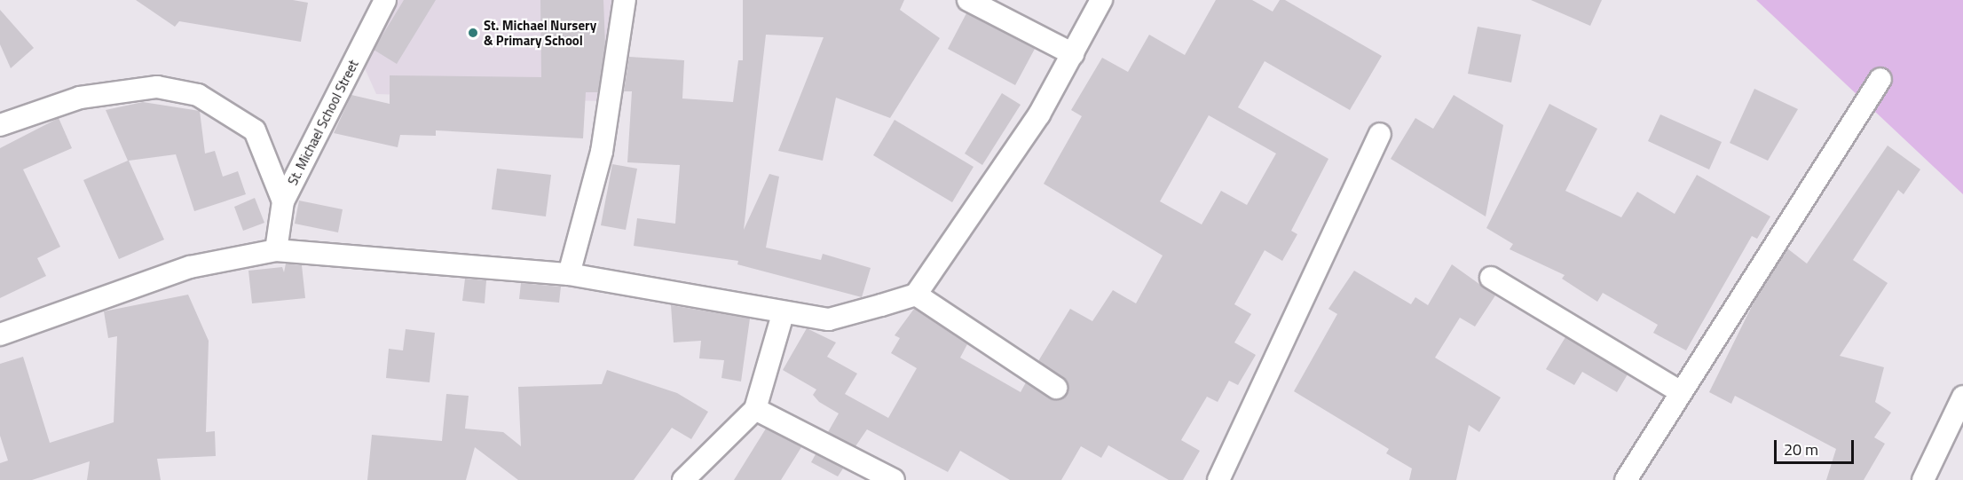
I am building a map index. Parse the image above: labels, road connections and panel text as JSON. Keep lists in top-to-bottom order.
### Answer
{
  "streets": {
    "street": ["St. Michael School Street"]
  },
  "places": ["St. Michael Nursery & Primary School"],
  "scale_bar": "20 m"
}
